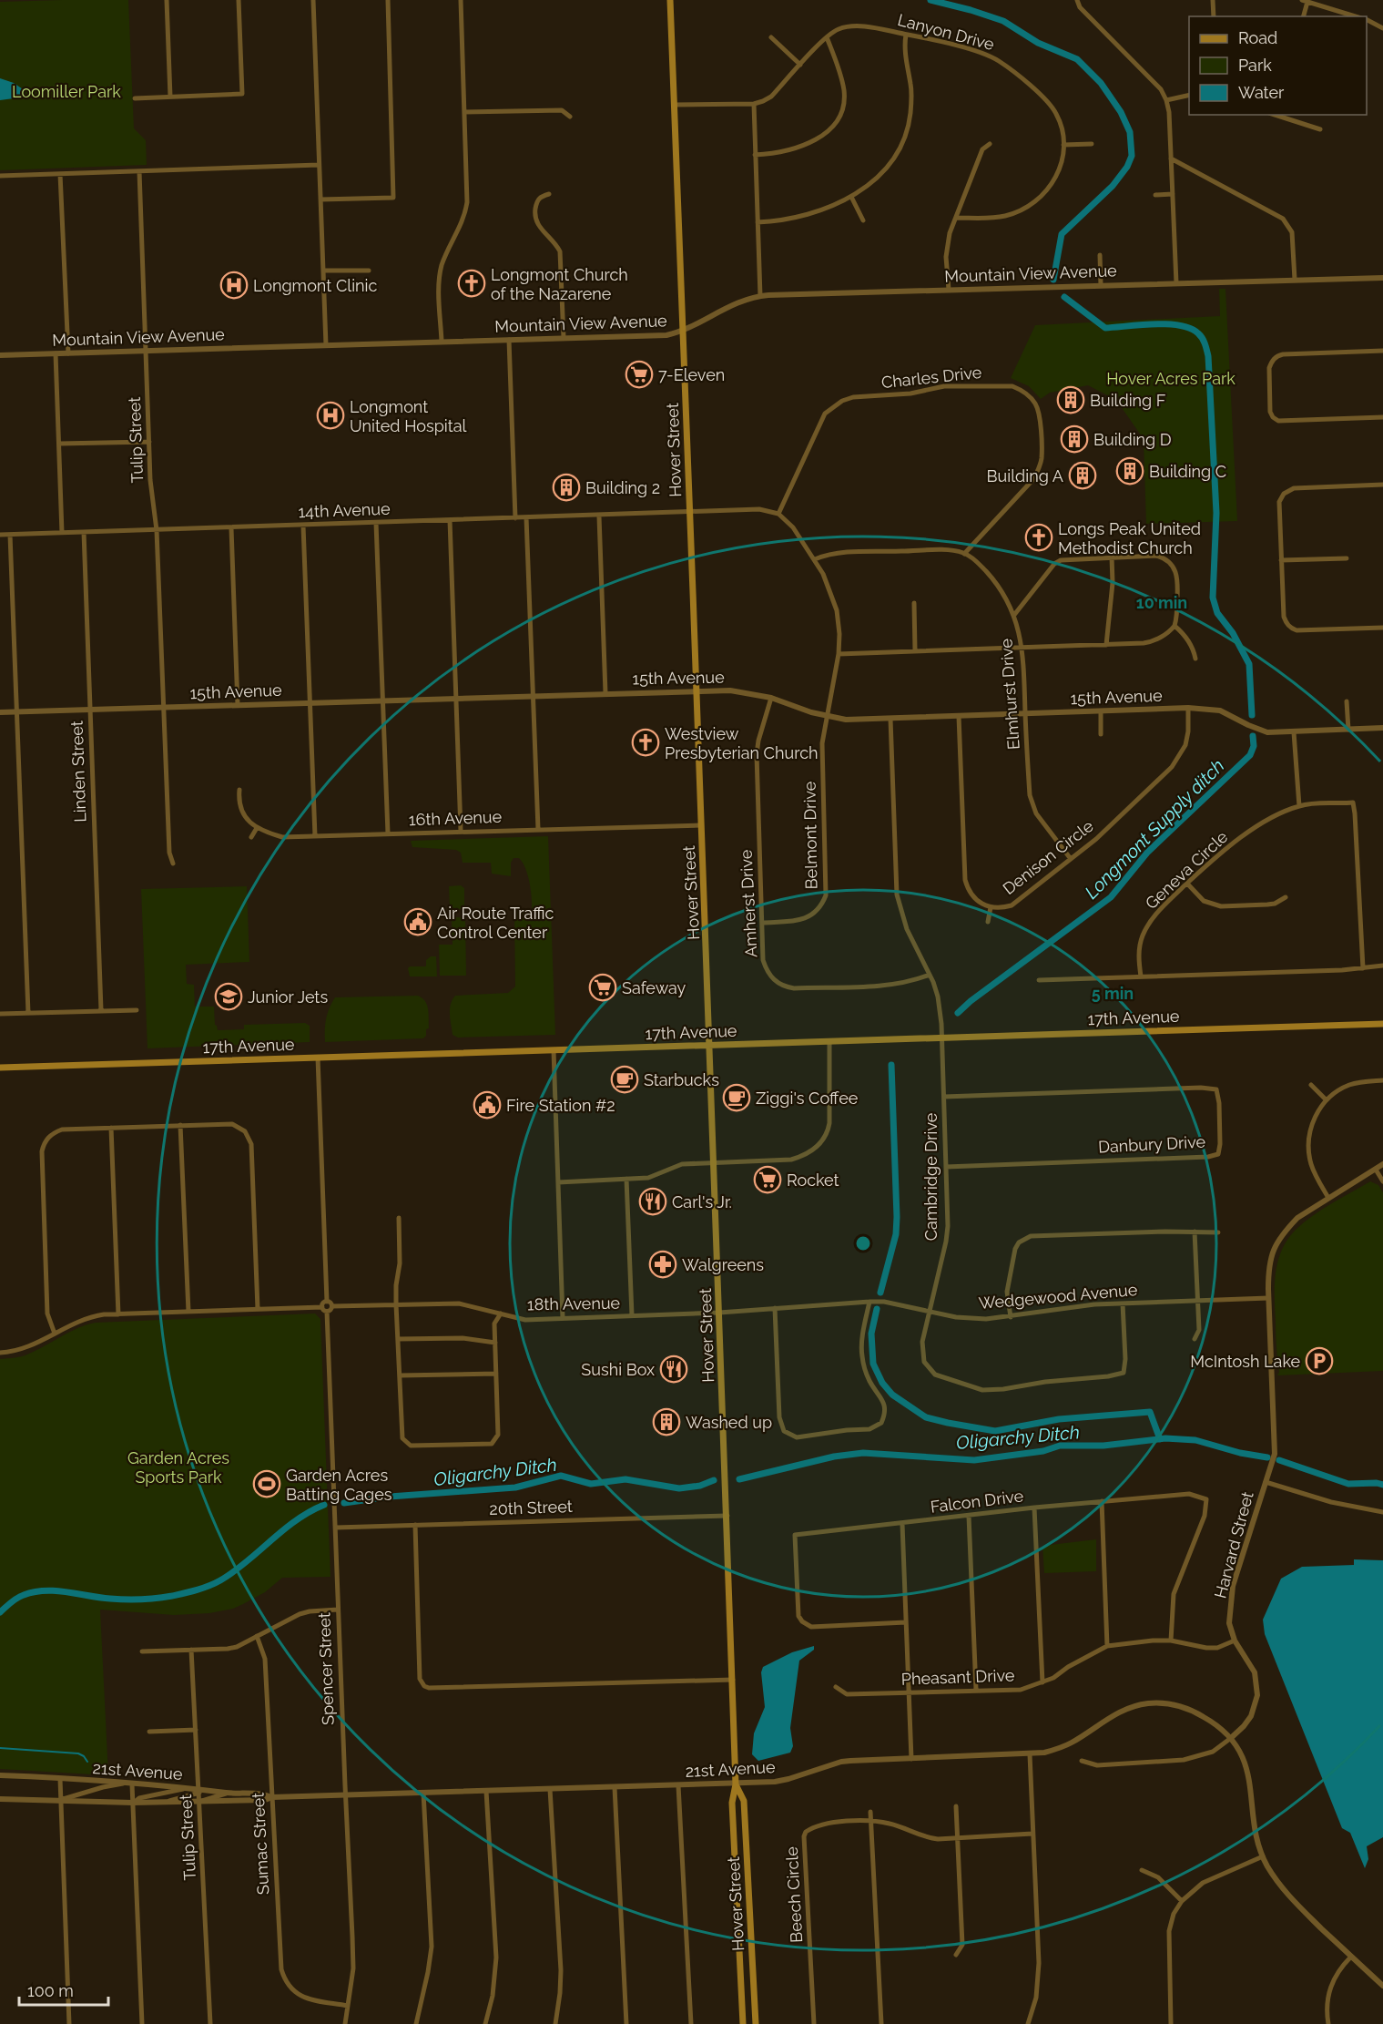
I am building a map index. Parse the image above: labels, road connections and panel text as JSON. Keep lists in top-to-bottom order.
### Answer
{
  "streets": {
    "main road": ["Hover Street", "17th Avenue"],
    "street": [
      "Lanyon Drive",
      "Mountain View Avenue",
      "Charles Drive",
      "Tulip Street",
      "14th Avenue",
      "15th Avenue",
      "Elmhurst Drive",
      "Linden Street",
      "16th Avenue",
      "Belmont Drive",
      "Denison Circle",
      "Geneva Circle",
      "Amherst Drive",
      "Danbury Drive",
      "Cambridge Drive",
      "Wedgewood Avenue",
      "18th Avenue",
      "Falcon Drive",
      "20th Street",
      "Harvard Street",
      "Spencer Street",
      "Pheasant Drive",
      "21st Avenue",
      "Sumac Street",
      "Beech Circle"
    ]
  },
  "crossings": [
    ["Mountain View Avenue", "Tulip Street"],
    ["Mountain View Avenue", "Hover Street"],
    ["Charles Drive", "Elmhurst Drive"],
    ["Charles Drive", "Belmont Drive"],
    ["Tulip Street", "14th Avenue"],
    ["Tulip Street", "15th Avenue"],
    ["Tulip Street", "21st Avenue"],
    ["Hover Street", "14th Avenue"],
    ["Hover Street", "15th Avenue"],
    ["Hover Street", "16th Avenue"],
    ["Hover Street", "17th Avenue"],
    ["Hover Street", "Wedgewood Avenue"],
    ["Hover Street", "18th Avenue"],
    ["Hover Street", "20th Street"],
    ["Hover Street", "21st Avenue"],
    ["14th Avenue", "Linden Street"],
    ["15th Avenue", "Elmhurst Drive"],
    ["15th Avenue", "Linden Street"],
    ["15th Avenue", "Belmont Drive"],
    ["15th Avenue", "Denison Circle"],
    ["15th Avenue", "Amherst Drive"],
    ["15th Avenue", "Cambridge Drive"],
    ["Elmhurst Drive", "Denison Circle"],
    ["Belmont Drive", "Amherst Drive"],
    ["Amherst Drive", "Cambridge Drive"],
    ["17th Avenue", "Cambridge Drive"],
    ["Danbury Drive", "Cambridge Drive"],
    ["Cambridge Drive", "Wedgewood Avenue"],
    ["Wedgewood Avenue", "18th Avenue"],
    ["Wedgewood Avenue", "Harvard Street"],
    ["18th Avenue", "Spencer Street"],
    ["Falcon Drive", "Pheasant Drive"],
    ["20th Street", "Spencer Street"],
    ["Harvard Street", "Pheasant Drive"],
    ["Harvard Street", "21st Avenue"],
    ["Spencer Street", "21st Avenue"],
    ["Spencer Street", "Sumac Street"],
    ["21st Avenue", "Sumac Street"]
  ],
  "water": ["Longmont Supply ditch", "Oligarchy Ditch"],
  "parks": ["Loomiller Park", "Hover Acres Park", "Garden Acres Sports Park"],
  "places": {
    "church": ["Longmont Church of the Nazarene", "Longs Peak United Methodist Church", "Westview Presbyterian Church"],
    "hospital": ["Longmont Clinic", "Longmont United Hospital"],
    "supermarket": ["7-Eleven", "Safeway", "Rocket"],
    "building": [
      "Building F",
      "Building D",
      "Building C",
      "Building A",
      "Building 2",
      "Washed up"
    ],
    "public building": ["Air Route Traffic Control Center", "Fire Station #2"],
    "school or university": ["Junior Jets"],
    "cafe": ["Starbucks", "Ziggi's Coffee"],
    "restaurant": ["Carl's Jr.", "Sushi Box"],
    "pharmacy": ["Walgreens"],
    "parking": ["McIntosh Lake"],
    "sports": ["Garden Acres Batting Cages"]
  },
  "legend": ["Road", "Park", "Water"],
  "scale_bar": "100 m",
  "rings": ["10 min", "5 min"]
}
